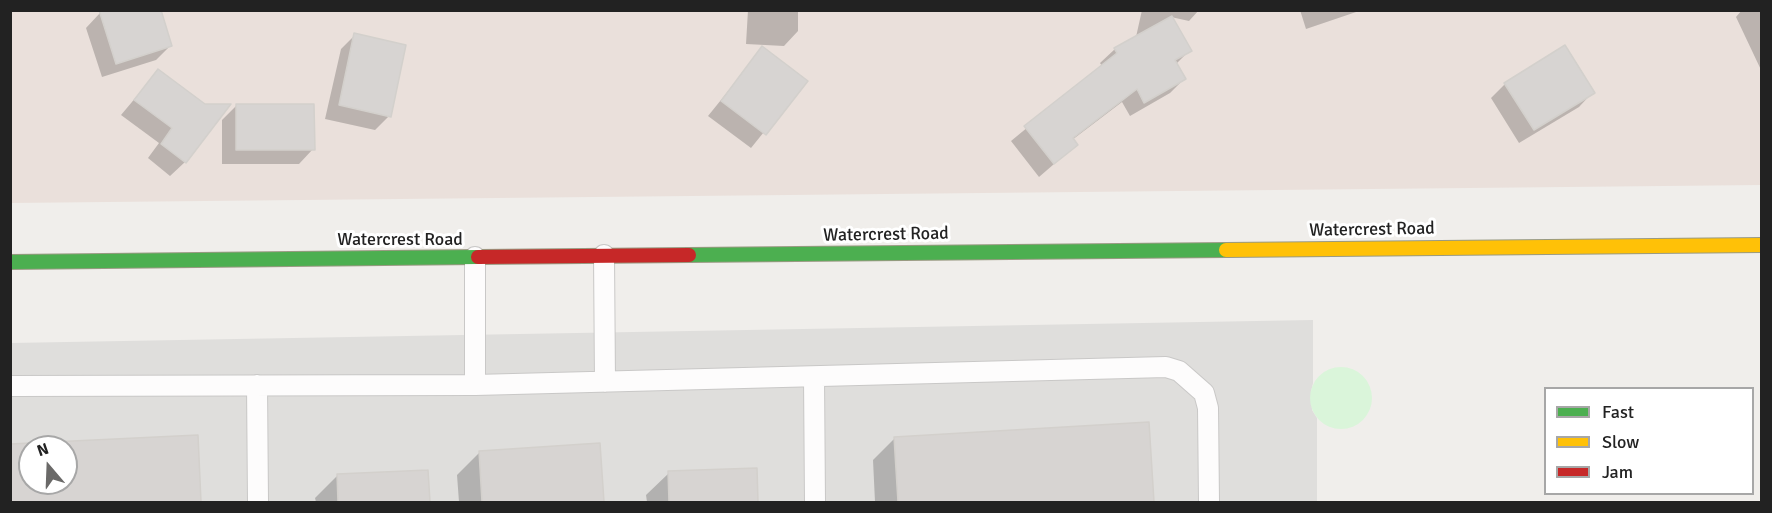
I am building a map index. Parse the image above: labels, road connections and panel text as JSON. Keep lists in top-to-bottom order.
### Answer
{
  "streets": {
    "street": ["Watercrest Road"]
  },
  "legend": ["Fast", "Slow", "Jam"],
  "north": "top"
}
